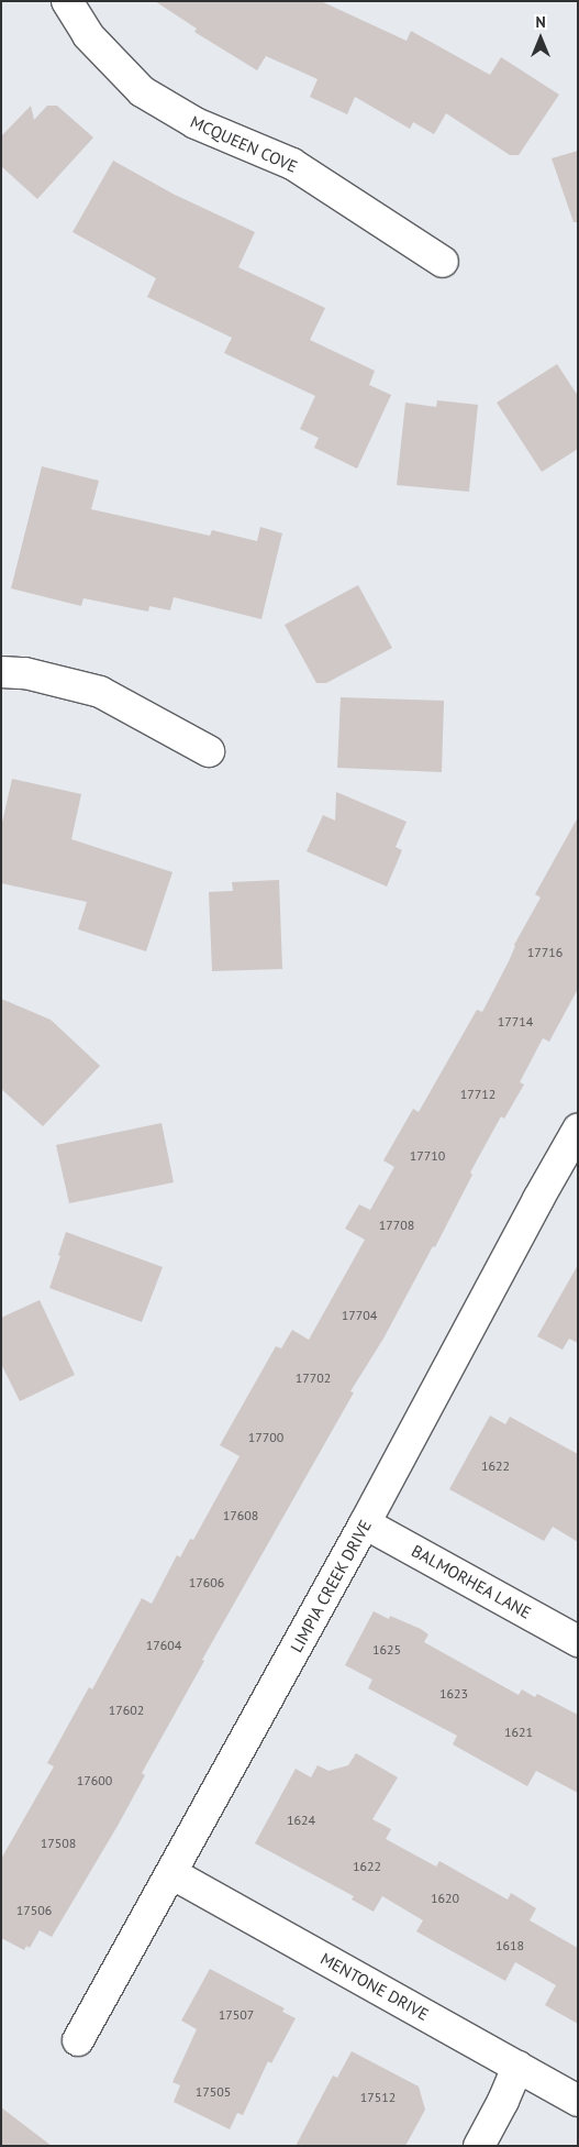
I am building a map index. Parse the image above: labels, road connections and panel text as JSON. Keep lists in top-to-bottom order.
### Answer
{
  "streets": {
    "street": [
      "MCQUEEN COVE",
      "BALMORHEA LANE",
      "LIMPIA CREEK DRIVE",
      "MENTONE DRIVE"
    ]
  },
  "crossings": [
    ["BALMORHEA LANE", "LIMPIA CREEK DRIVE"],
    ["LIMPIA CREEK DRIVE", "MENTONE DRIVE"]
  ],
  "house_numbers": [
    "17716",
    "17714",
    "17712",
    "17710",
    "17708",
    "17704",
    "17702",
    "17700",
    "1622",
    "17608",
    "17606",
    "17604",
    "1625",
    "1623",
    "17602",
    "1621",
    "17600",
    "1624",
    "17508",
    "1622",
    "1620",
    "17506",
    "1618",
    "17507",
    "17505",
    "17512"
  ],
  "north": "top"
}
